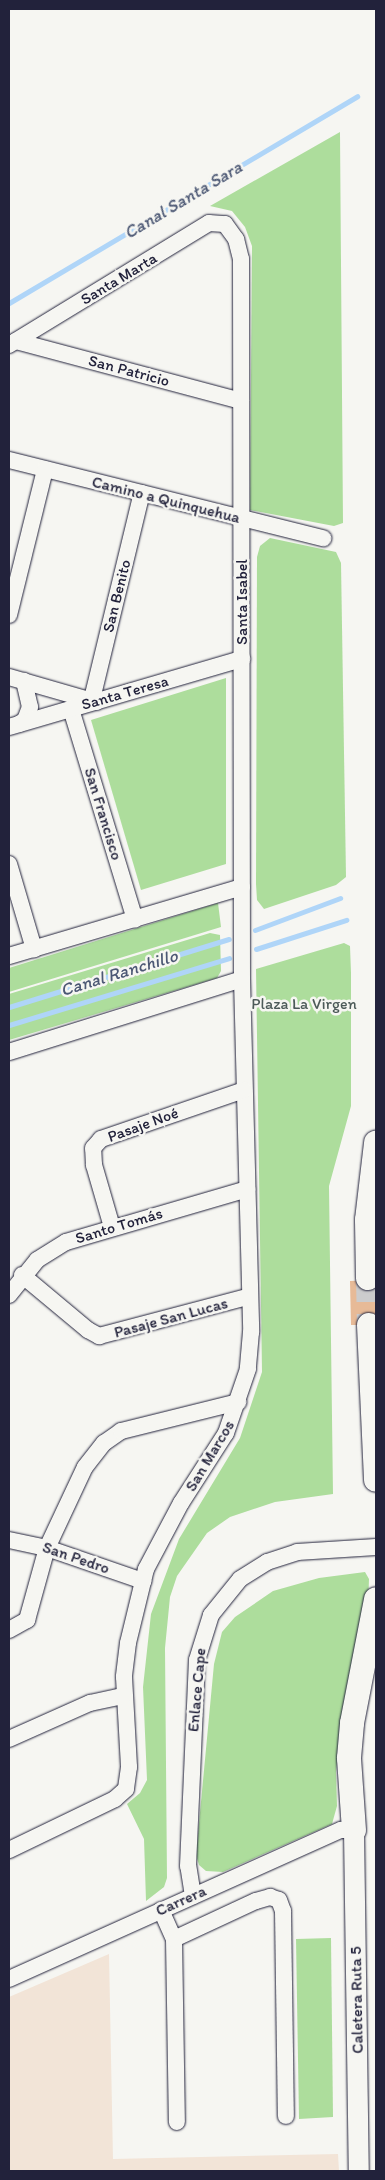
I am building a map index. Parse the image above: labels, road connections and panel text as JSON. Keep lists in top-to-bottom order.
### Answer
{
  "streets": {
    "main road": ["Caletera Ruta 5"],
    "street": [
      "Santa Marta",
      "San Patricio",
      "Camino a Quinquehua",
      "San Benito",
      "Santa Isabel",
      "Santa Teresa",
      "San Francisco",
      "Pasaje Noé",
      "Santo Tomás",
      "Pasaje San Lucas",
      "San Marcos",
      "San Pedro",
      "Enlace Cape",
      "Carrera"
    ]
  },
  "crossings": [
    ["Santa Marta", "San Patricio"],
    ["Santa Marta", "Santa Isabel"],
    ["San Patricio", "Santa Isabel"],
    ["Camino a Quinquehua", "San Benito"],
    ["Camino a Quinquehua", "Santa Isabel"],
    ["San Benito", "Santa Teresa"],
    ["Santa Isabel", "Santa Teresa"],
    ["Santa Isabel", "San Marcos"],
    ["Santa Teresa", "San Francisco"],
    ["Pasaje Noé", "Santo Tomás"],
    ["Pasaje Noé", "San Marcos"],
    ["Santo Tomás", "Pasaje San Lucas"],
    ["Santo Tomás", "San Marcos"],
    ["Pasaje San Lucas", "San Marcos"],
    ["San Marcos", "San Pedro"],
    ["Enlace Cape", "Carrera"],
    ["Carrera", "Caletera Ruta 5"]
  ],
  "water": ["Canal Santa Sara", "Canal Ranchillo"],
  "parks": ["Plaza La Virgen"]
}
